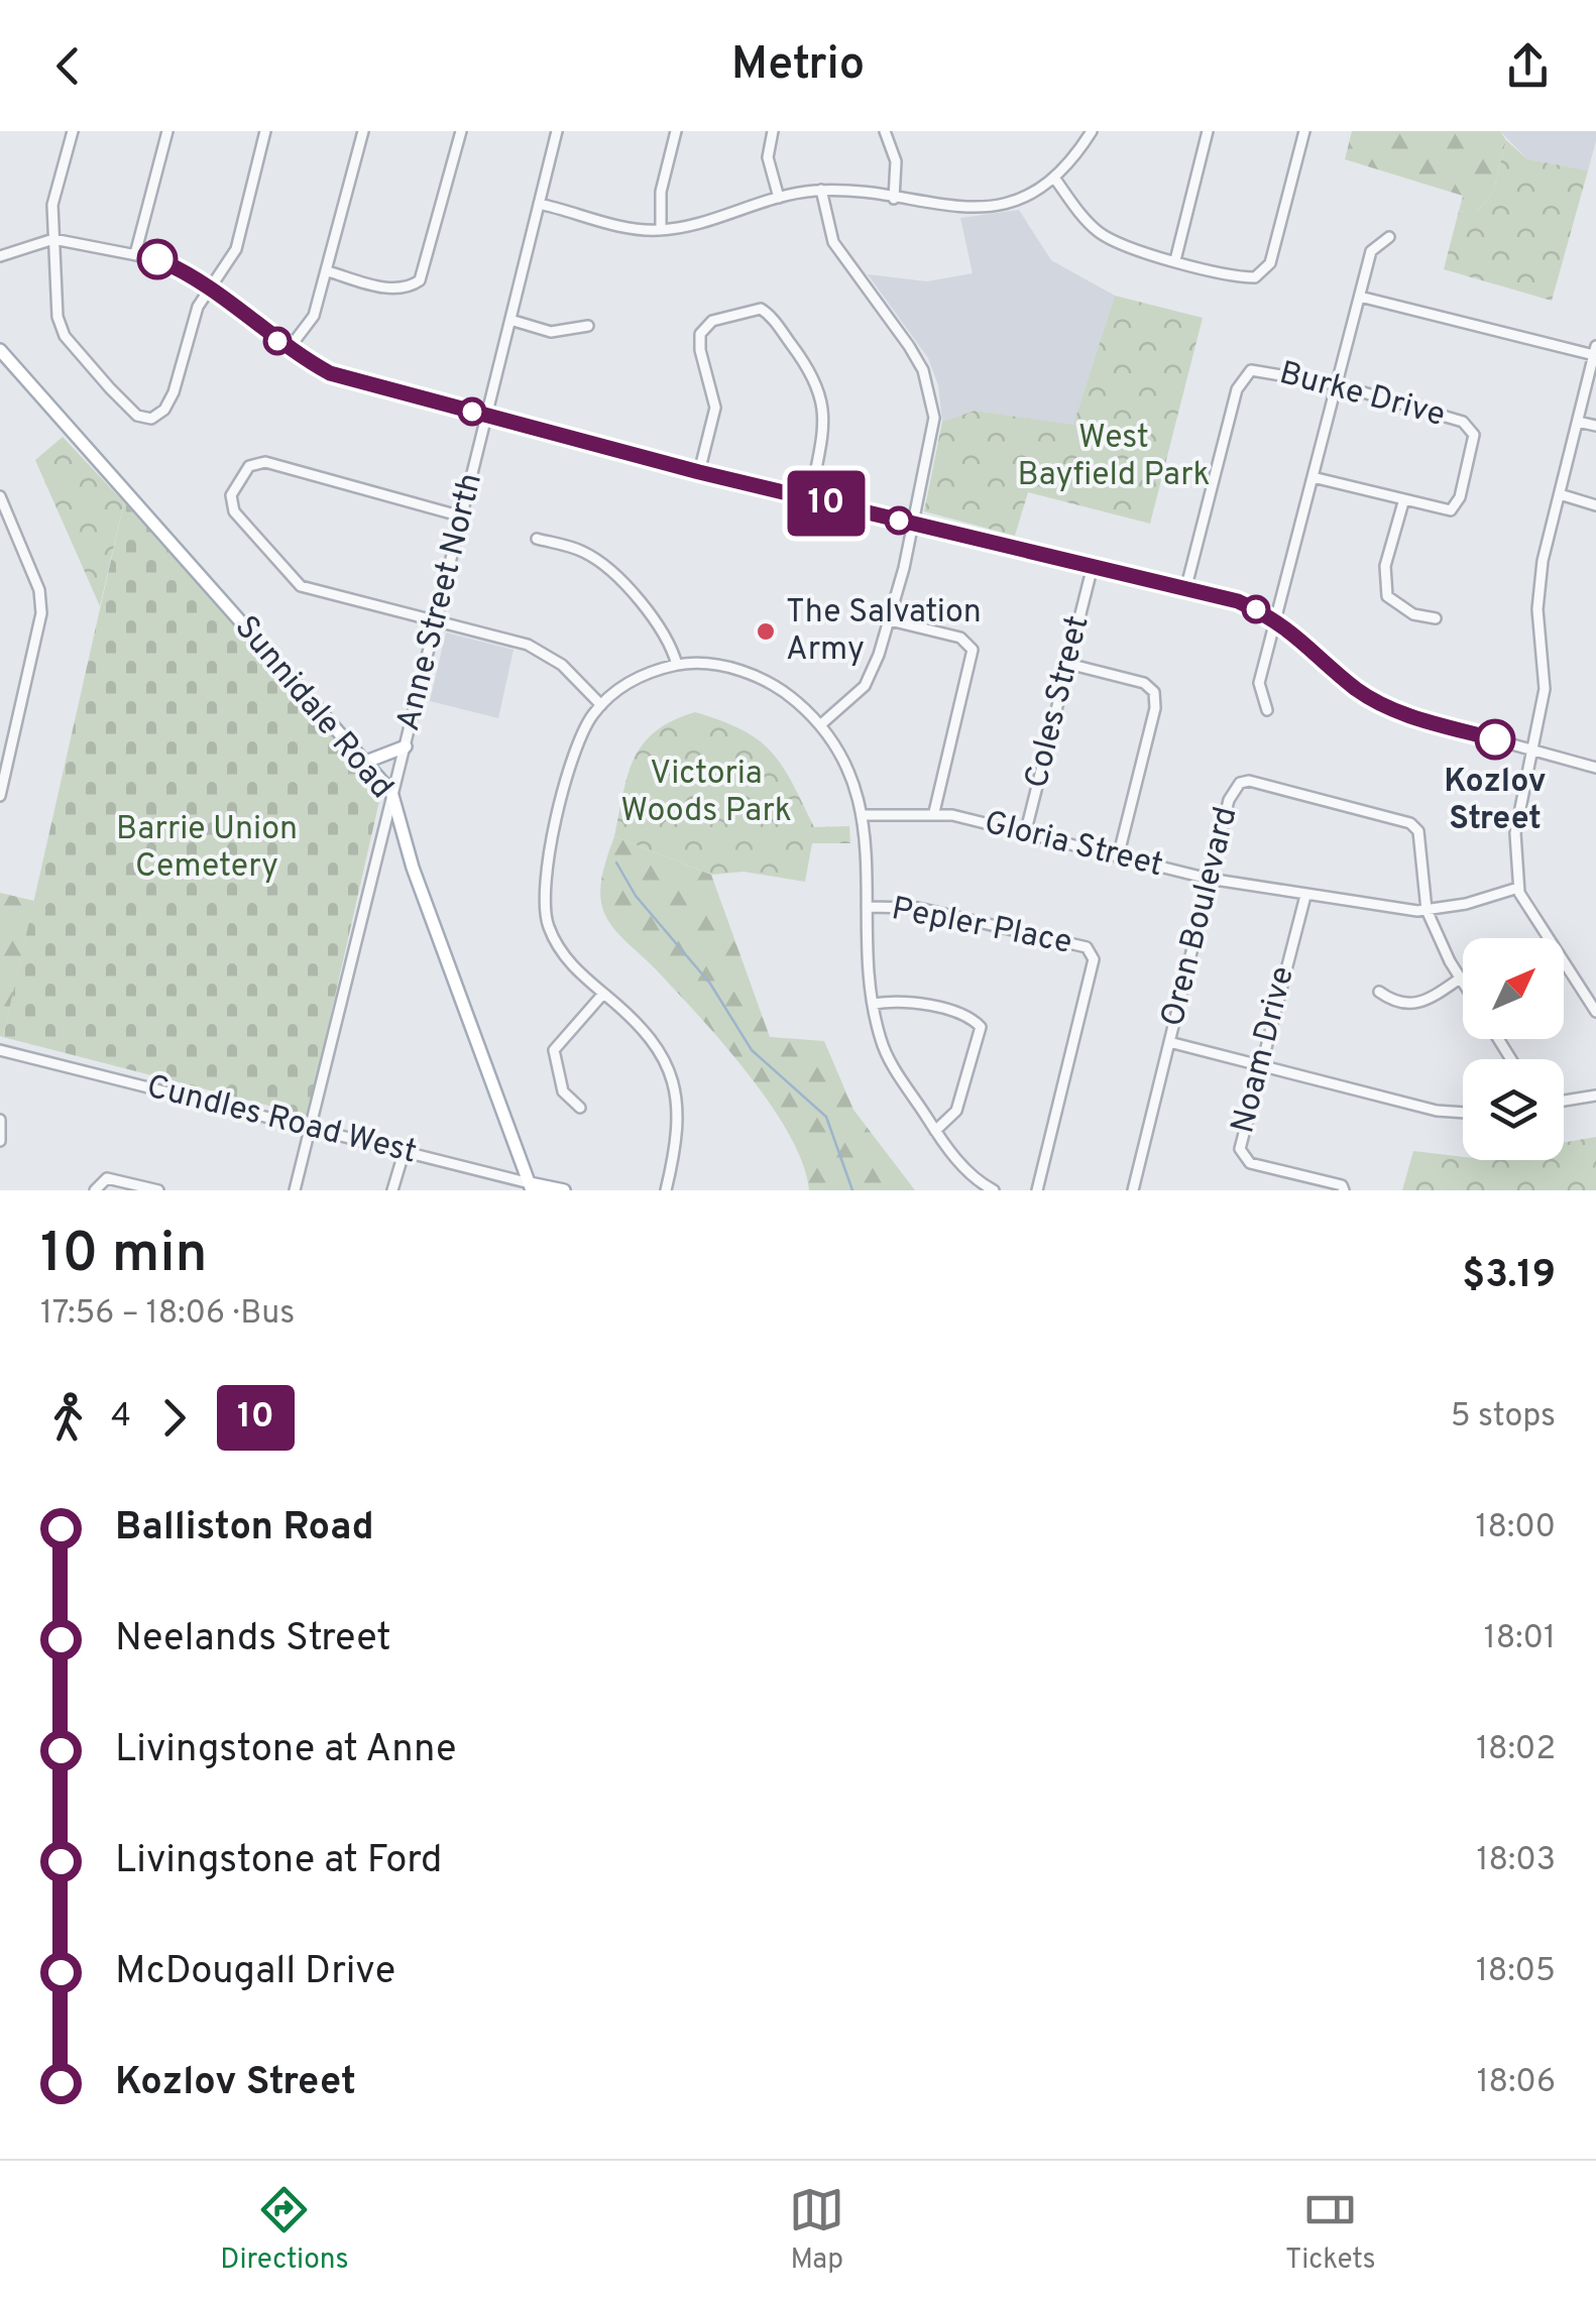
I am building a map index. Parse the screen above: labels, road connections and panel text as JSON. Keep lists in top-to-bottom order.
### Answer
{
  "streets": {
    "main road": ["Sunnidale Road", "Cundles Road West"],
    "street": [
      "Burke Drive",
      "Anne Street North",
      "Coles Street",
      "Gloria Street",
      "Oren Boulevard",
      "Pepler Place",
      "Noam Drive"
    ]
  },
  "crossings": [
    ["Anne Street North", "Sunnidale Road"],
    ["Anne Street North", "Cundles Road West"],
    ["Coles Street", "Gloria Street"],
    ["Sunnidale Road", "Cundles Road West"],
    ["Gloria Street", "Oren Boulevard"],
    ["Gloria Street", "Noam Drive"]
  ],
  "parks": ["West Bayfield Park", "Victoria Woods Park", "Barrie Union Cemetery"],
  "places": ["The Salvation Army", "Kozlov Street"],
  "lines": ["bus line 10"],
  "north": "top right",
  "page": {
    "header": "Metrio",
    "on_map": "10",
    "heading": ["10 min", "17:56 – 18:06 · Bus", "$3.19"],
    "legs": ["4", "10", "5 stops"],
    "list": [
      {
        "name": "Balliston Road",
        "value": "18:00"
      },
      {
        "name": "Neelands Street",
        "value": "18:01"
      },
      {
        "name": "Livingstone at Anne",
        "value": "18:02"
      },
      {
        "name": "Livingstone at Ford",
        "value": "18:03"
      },
      {
        "name": "McDougall Drive",
        "value": "18:05"
      },
      {
        "name": "Kozlov Street",
        "value": "18:06"
      }
    ],
    "tabs": ["Directions", "Map", "Tickets"]
  }
}
